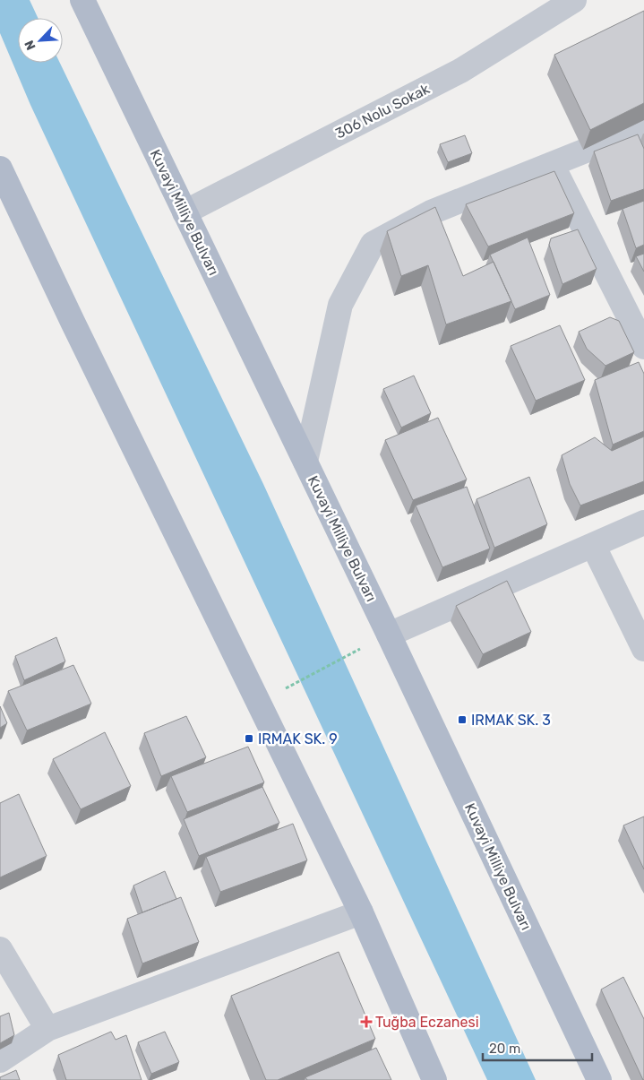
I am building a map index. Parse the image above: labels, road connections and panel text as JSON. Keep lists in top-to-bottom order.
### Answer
{
  "streets": {
    "main road": ["Kuvayi Milliye Bulvarı"],
    "street": ["306 Nolu Sokak"]
  },
  "crossings": [
    ["306 Nolu Sokak", "Kuvayi Milliye Bulvarı"]
  ],
  "places": {
    "transit": ["IRMAK SK. 3", "IRMAK SK. 9"],
    "health": ["Tuğba Eczanesi"]
  },
  "scale_bar": "20 m",
  "north": "bottom left"
}
